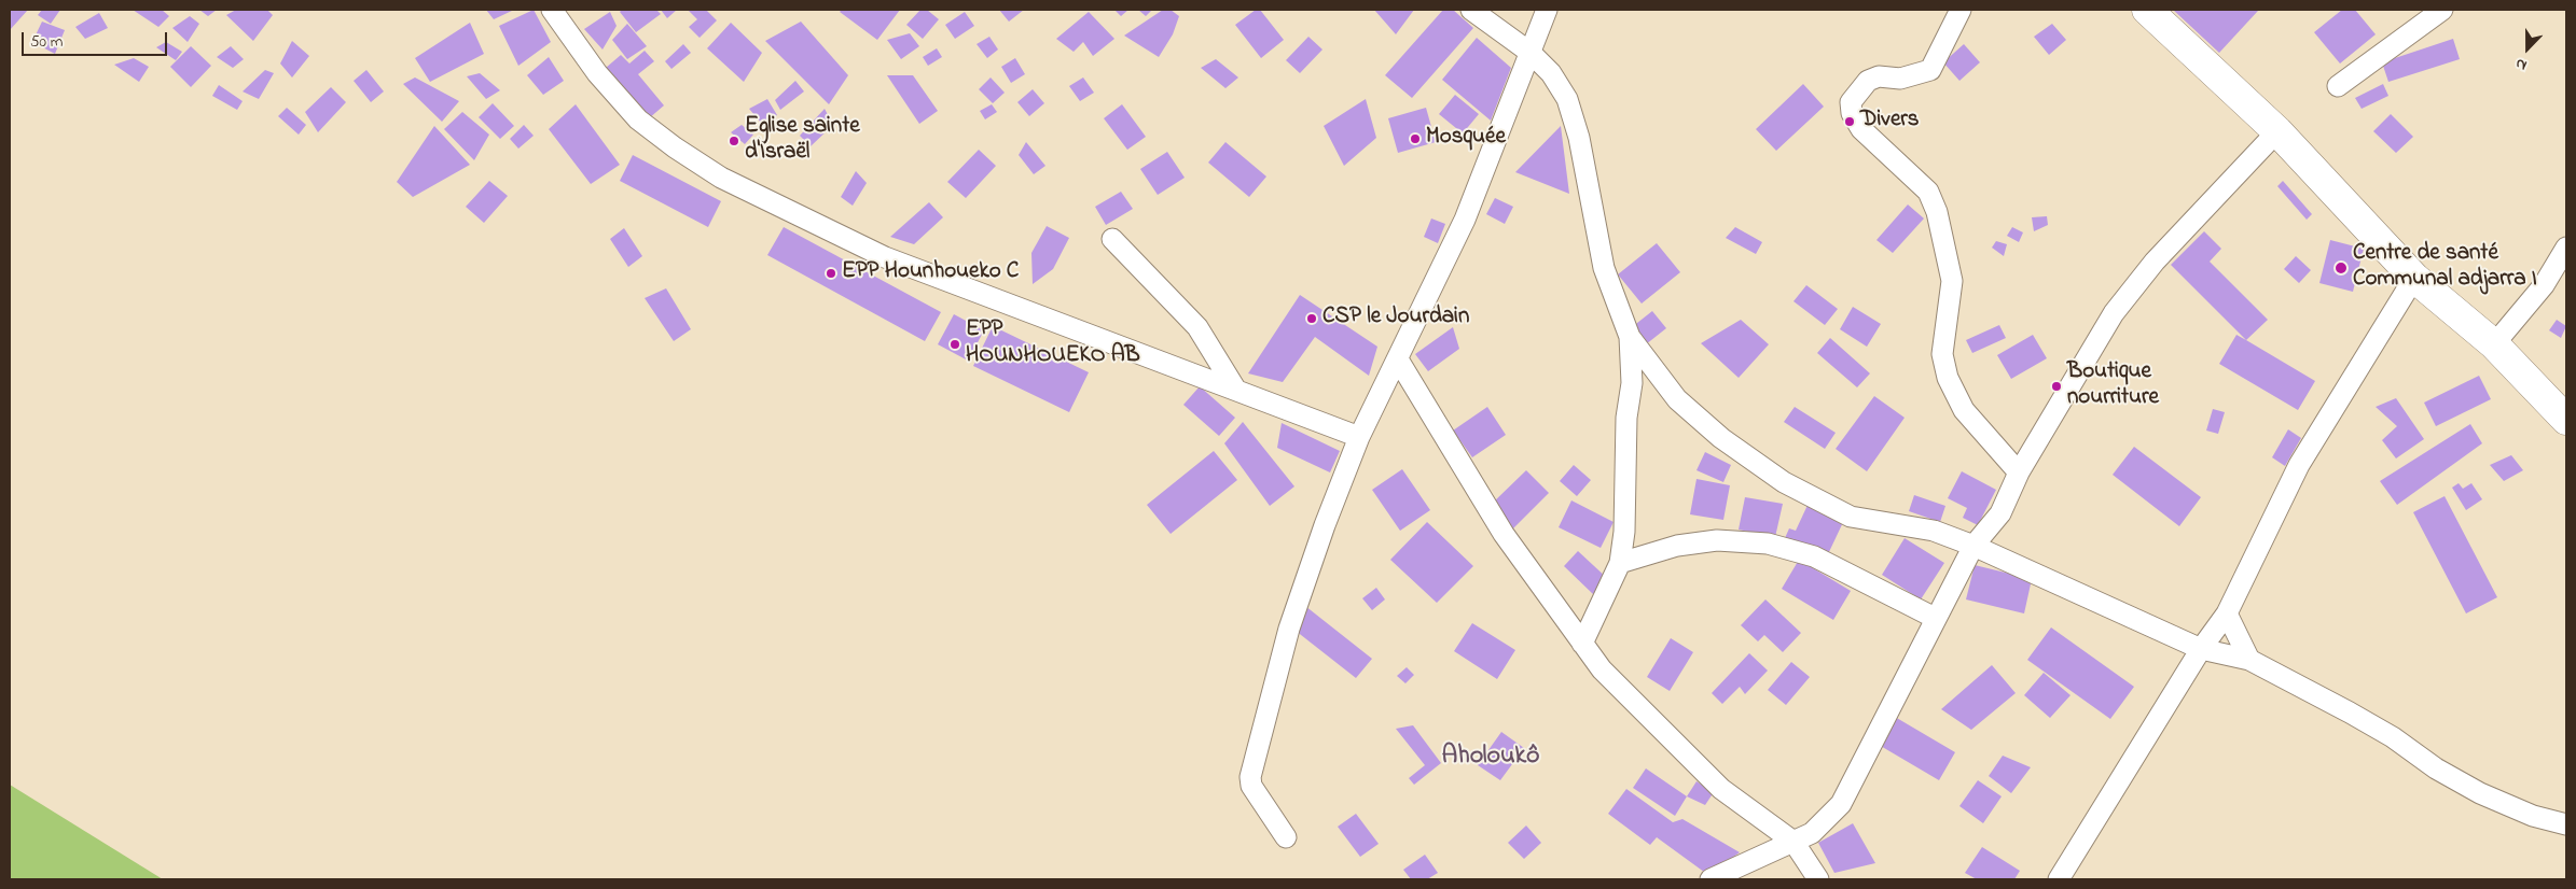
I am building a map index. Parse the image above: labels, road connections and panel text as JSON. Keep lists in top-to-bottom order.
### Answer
{
  "districts": ["Aholoukô"],
  "places": [
    "Divers",
    "Mosquée",
    "Eglise sainte d'Israël",
    "Centre de santé Communal adjarra I",
    "EPP Hounhoueko C",
    "CSP le Jourdain",
    "EPP HOUNHOUEKO AB",
    "Boutique nourriture"
  ],
  "scale_bar": "50 m",
  "north": "bottom"
}
